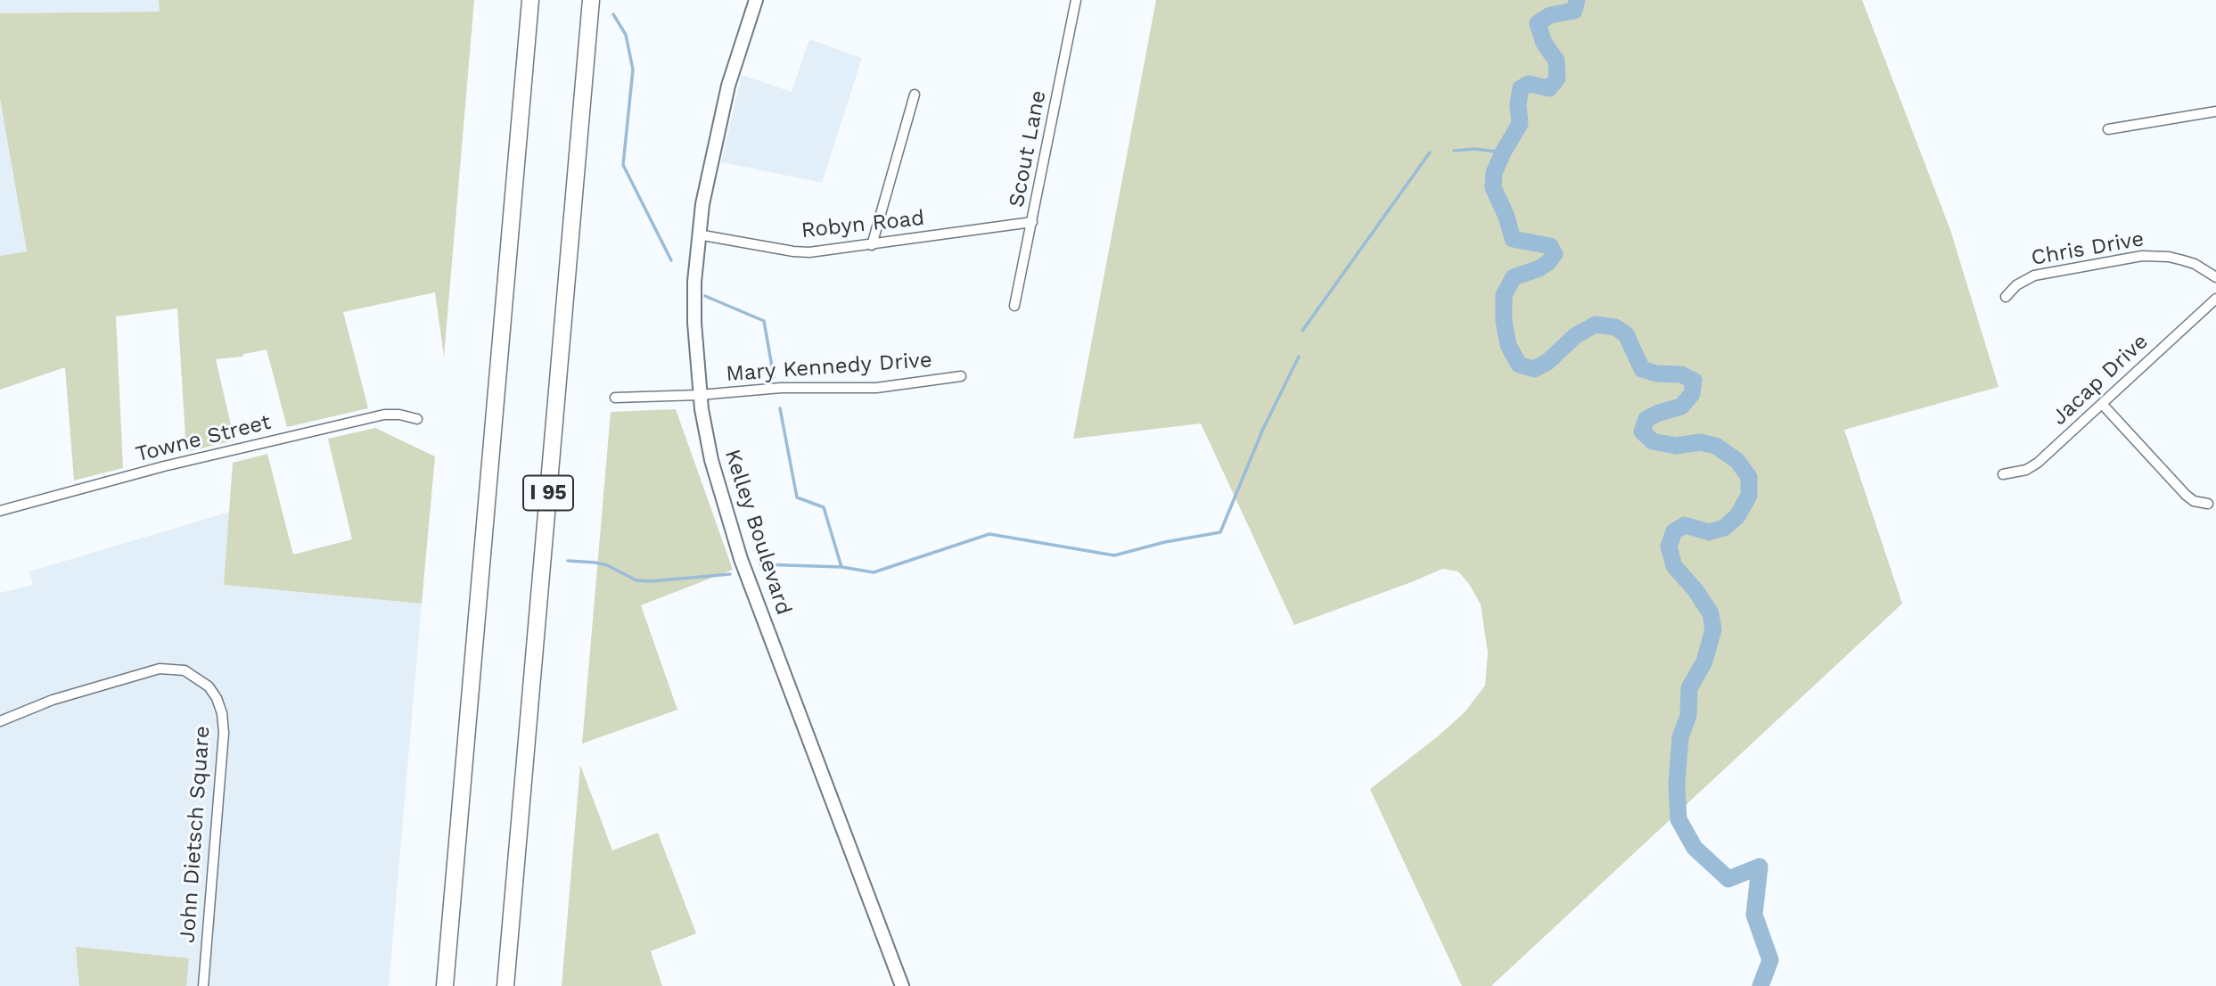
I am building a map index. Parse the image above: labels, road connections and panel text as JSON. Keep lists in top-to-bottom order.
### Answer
{
  "streets": {
    "highway": ["I 95"],
    "main road": ["Kelley Boulevard"],
    "street": [
      "Scout Lane",
      "Robyn Road",
      "Chris Drive",
      "Mary Kennedy Drive",
      "Jacap Drive",
      "Towne Street",
      "John Dietsch Square"
    ]
  },
  "crossings": [
    ["Scout Lane", "Robyn Road"],
    ["Robyn Road", "Kelley Boulevard"],
    ["Mary Kennedy Drive", "Kelley Boulevard"]
  ]
}
